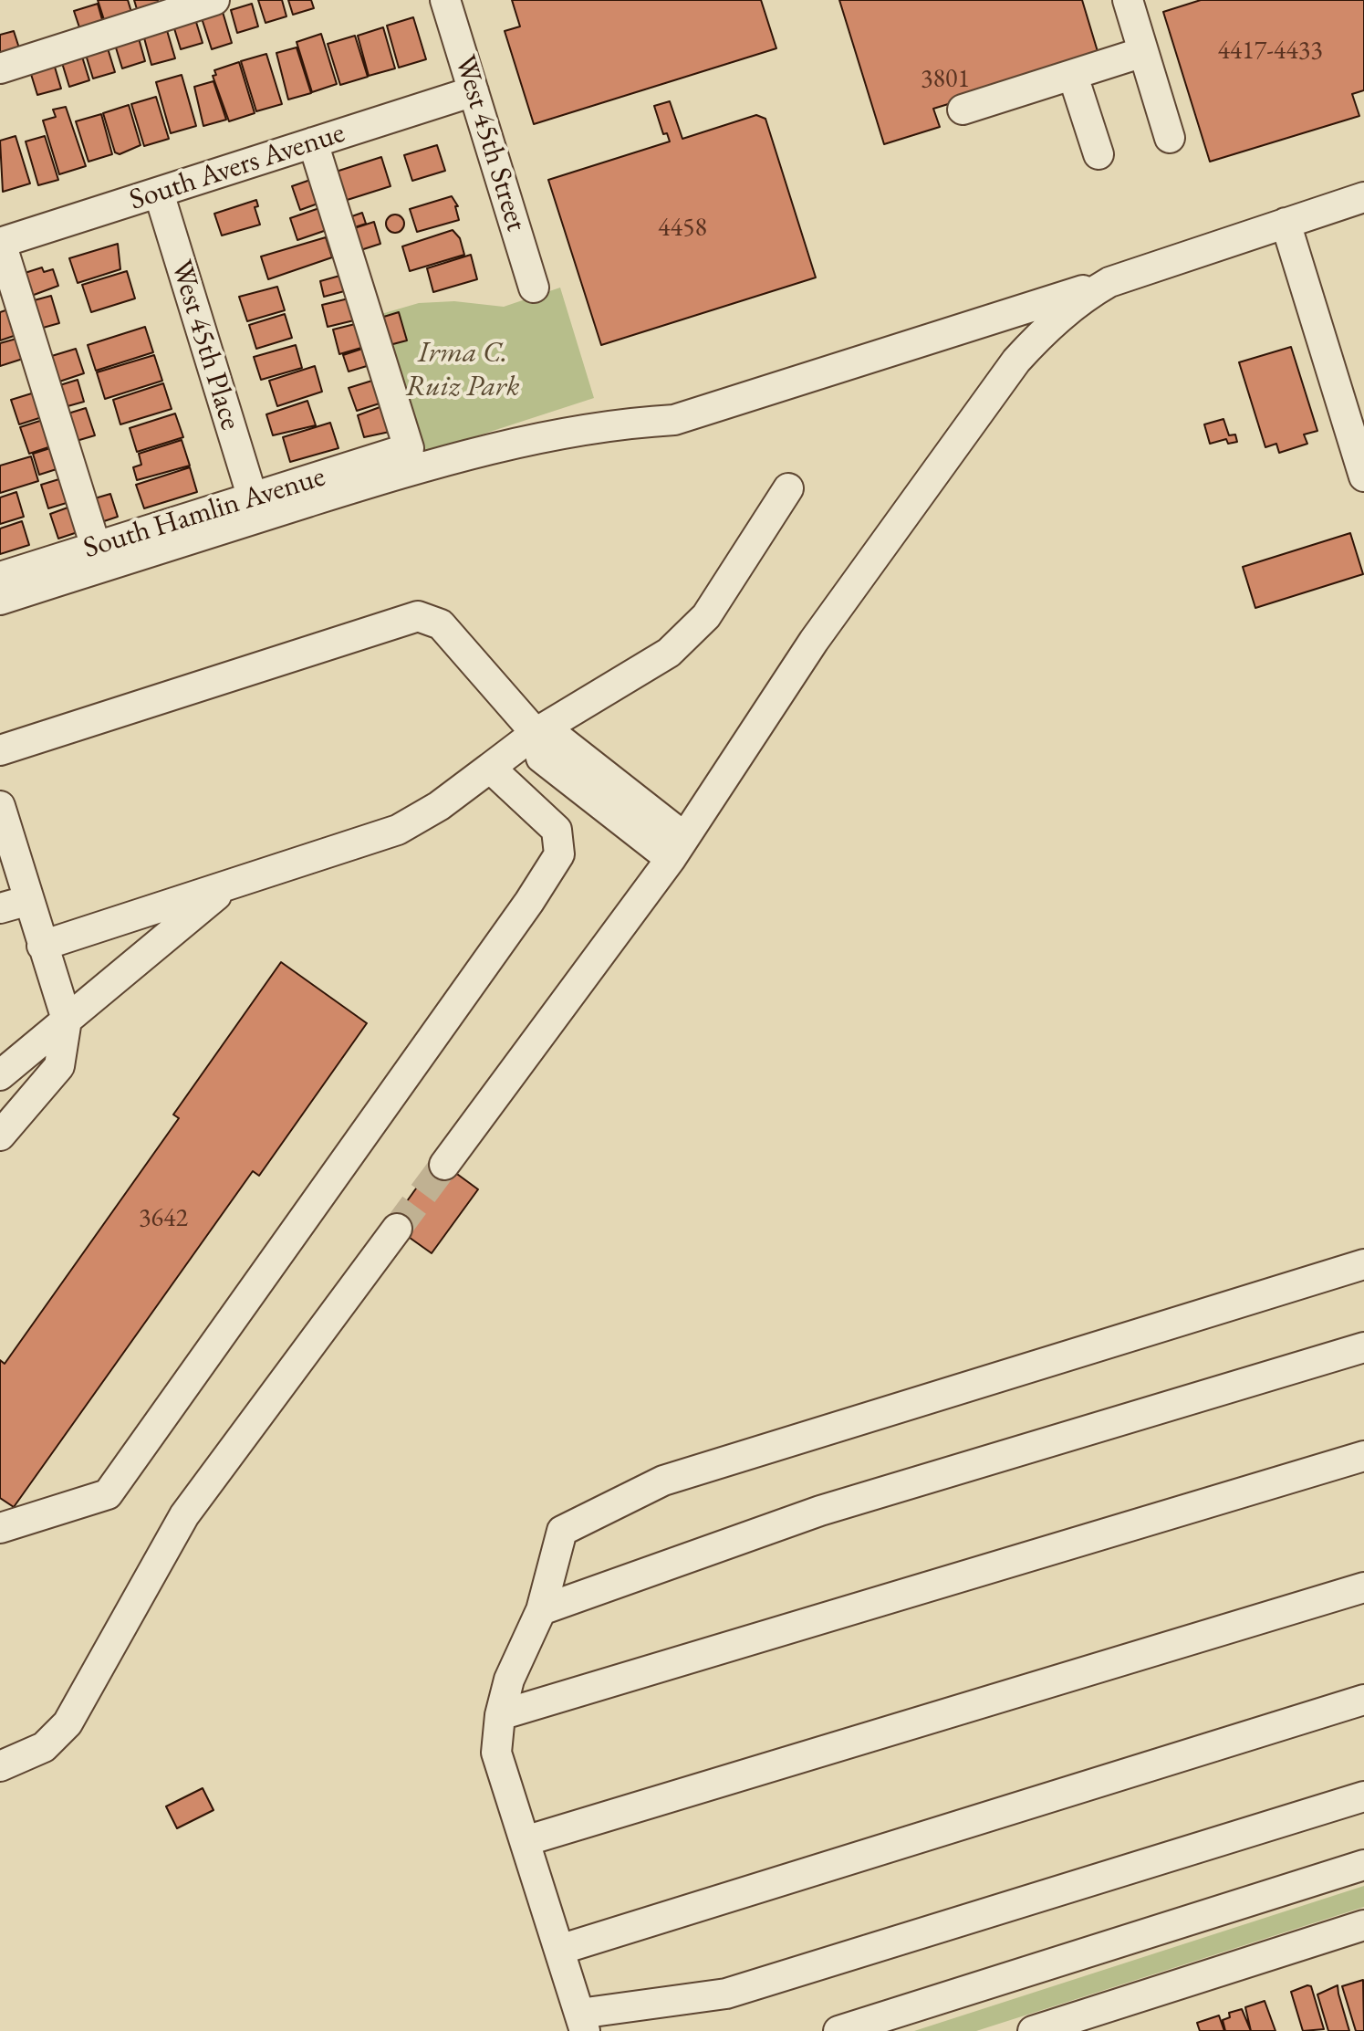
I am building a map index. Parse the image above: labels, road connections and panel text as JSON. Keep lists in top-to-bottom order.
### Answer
{
  "streets": {
    "street": [
      "West 45th Street",
      "South Avers Avenue",
      "West 45th Place",
      "South Hamlin Avenue"
    ]
  },
  "crossings": [
    ["West 45th Street", "South Avers Avenue"],
    ["South Avers Avenue", "West 45th Place"],
    ["South Avers Avenue", "South Hamlin Avenue"],
    ["West 45th Place", "South Hamlin Avenue"]
  ],
  "parks": ["Irma C. Ruiz Park"],
  "house_numbers": [
    "4417-4433",
    "3801",
    "4458",
    "3642"
  ]
}
